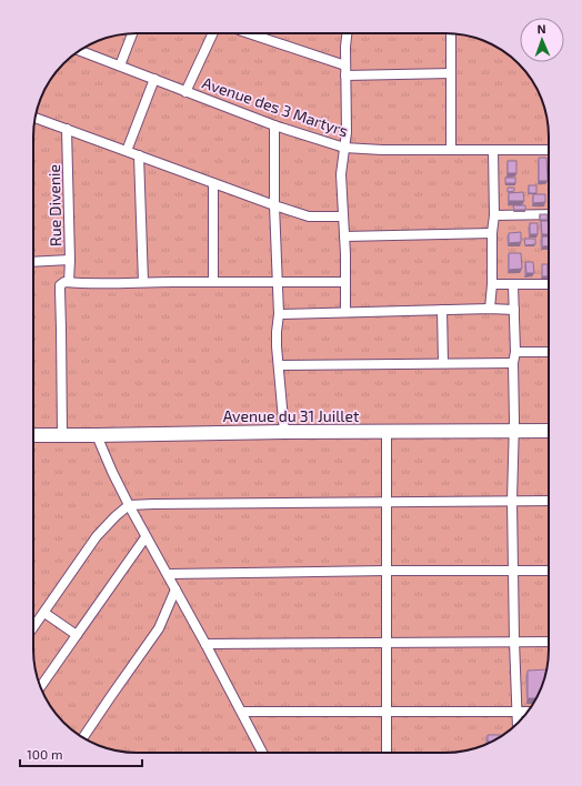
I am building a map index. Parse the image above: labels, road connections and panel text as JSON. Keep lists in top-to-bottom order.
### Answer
{
  "streets": {
    "street": ["Avenue des 3 Martyrs", "Rue Divenie", "Avenue du 31 Juillet"]
  },
  "scale_bar": "100 m",
  "north": "top"
}
